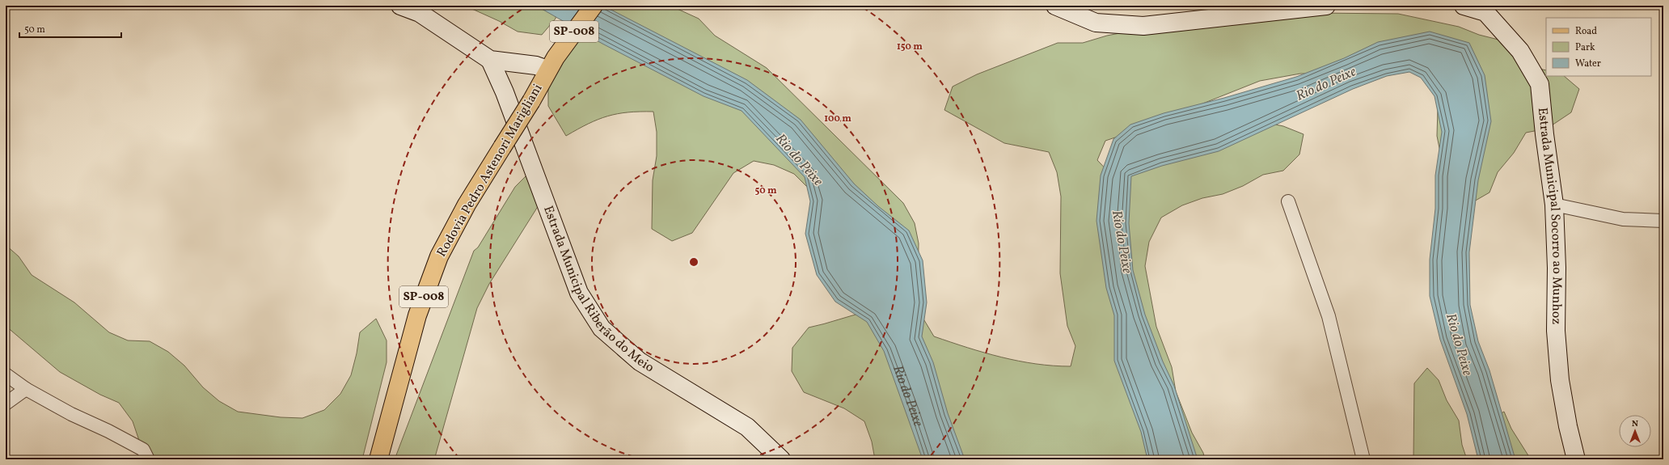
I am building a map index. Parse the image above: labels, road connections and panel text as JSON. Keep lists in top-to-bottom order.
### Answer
{
  "streets": {
    "main road": ["SP-008", "Rodovia Pedro Astenori Marigliani"],
    "street": ["Estrada Municipal Socorro ao Munhoz", "Estrada Municipal Riberão do Meio"]
  },
  "water": ["Rio do Peixe"],
  "legend": ["Road", "Park", "Water"],
  "scale_bar": "50 m",
  "north": "top",
  "rings": ["150 m", "100 m", "50 m"]
}
